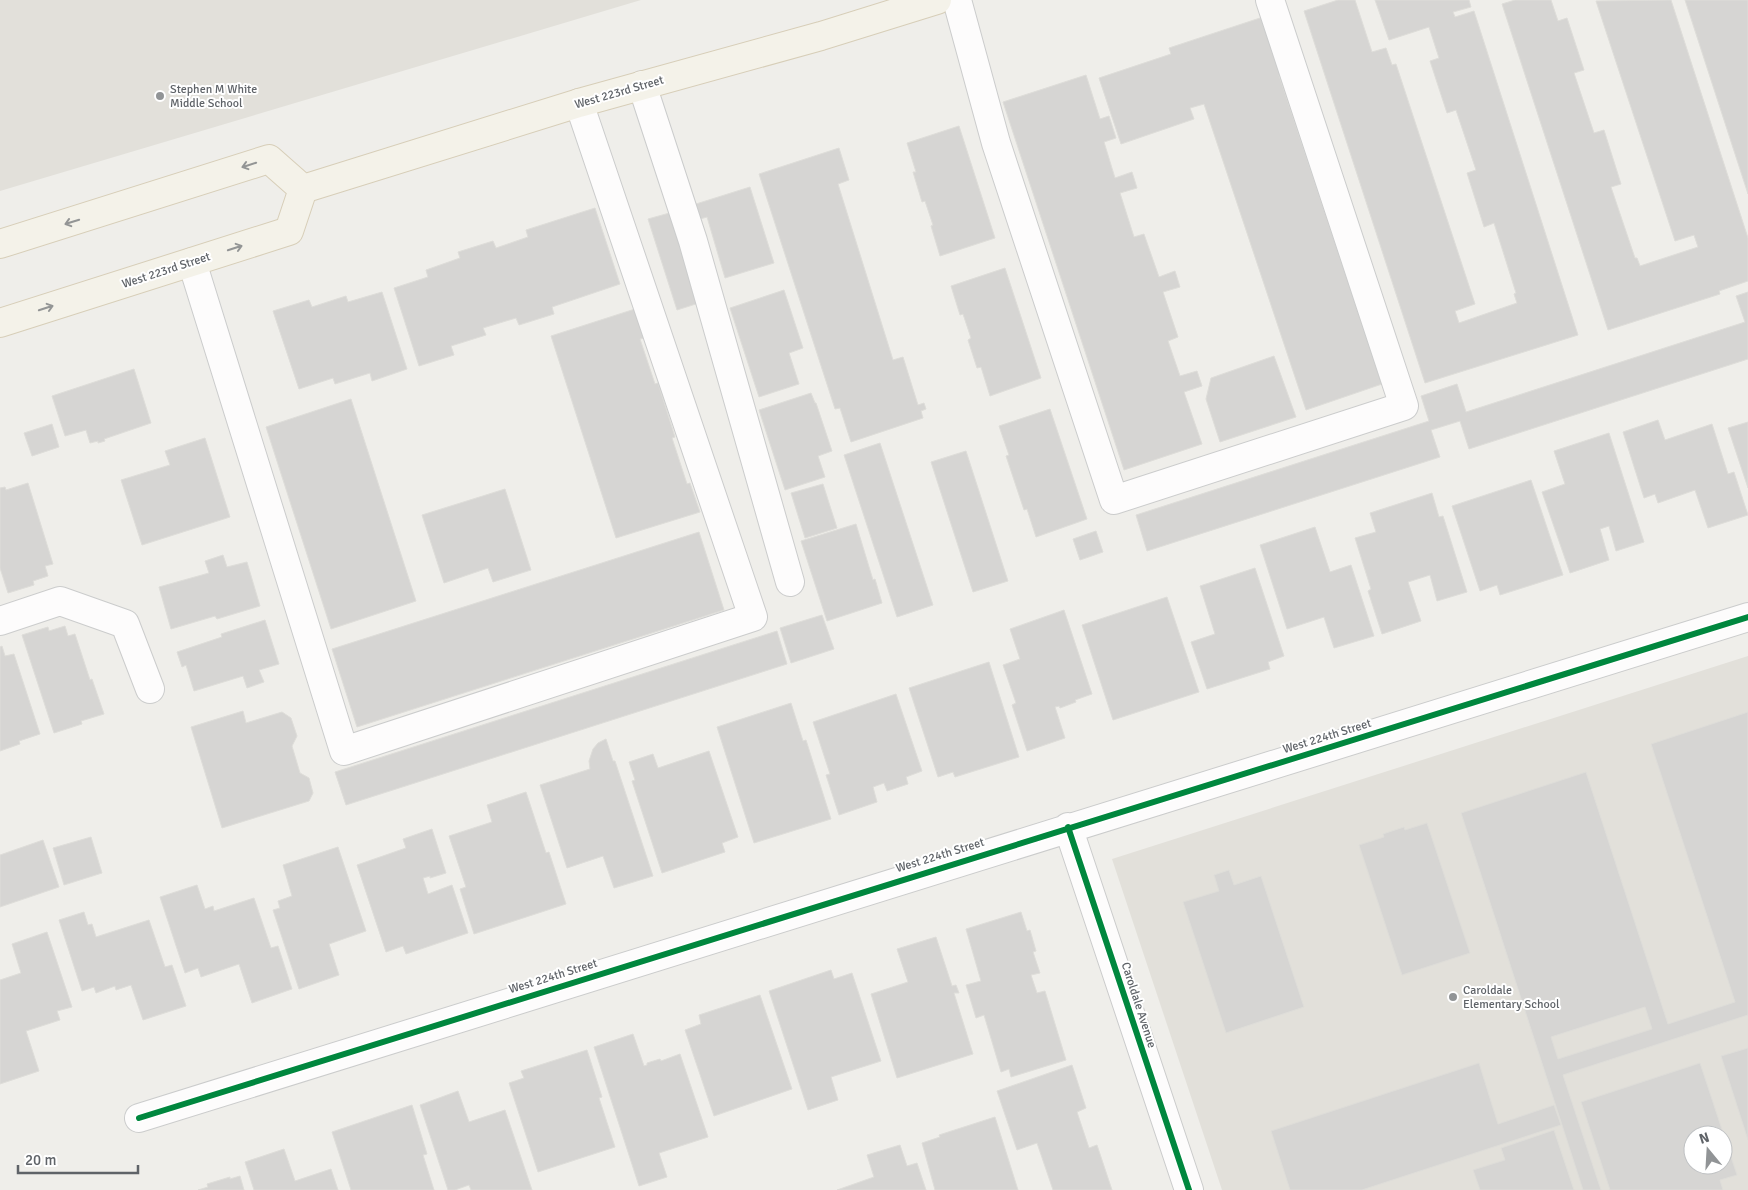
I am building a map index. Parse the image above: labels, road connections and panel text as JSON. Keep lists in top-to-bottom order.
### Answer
{
  "streets": {
    "main road": ["West 223rd Street"],
    "street": ["West 224th Street", "Caroldale Avenue"]
  },
  "crossings": [
    ["West 224th Street", "Caroldale Avenue"]
  ],
  "places": ["Stephen M White Middle School", "Caroldale Elementary School"],
  "scale_bar": "20 m",
  "north": "top"
}
